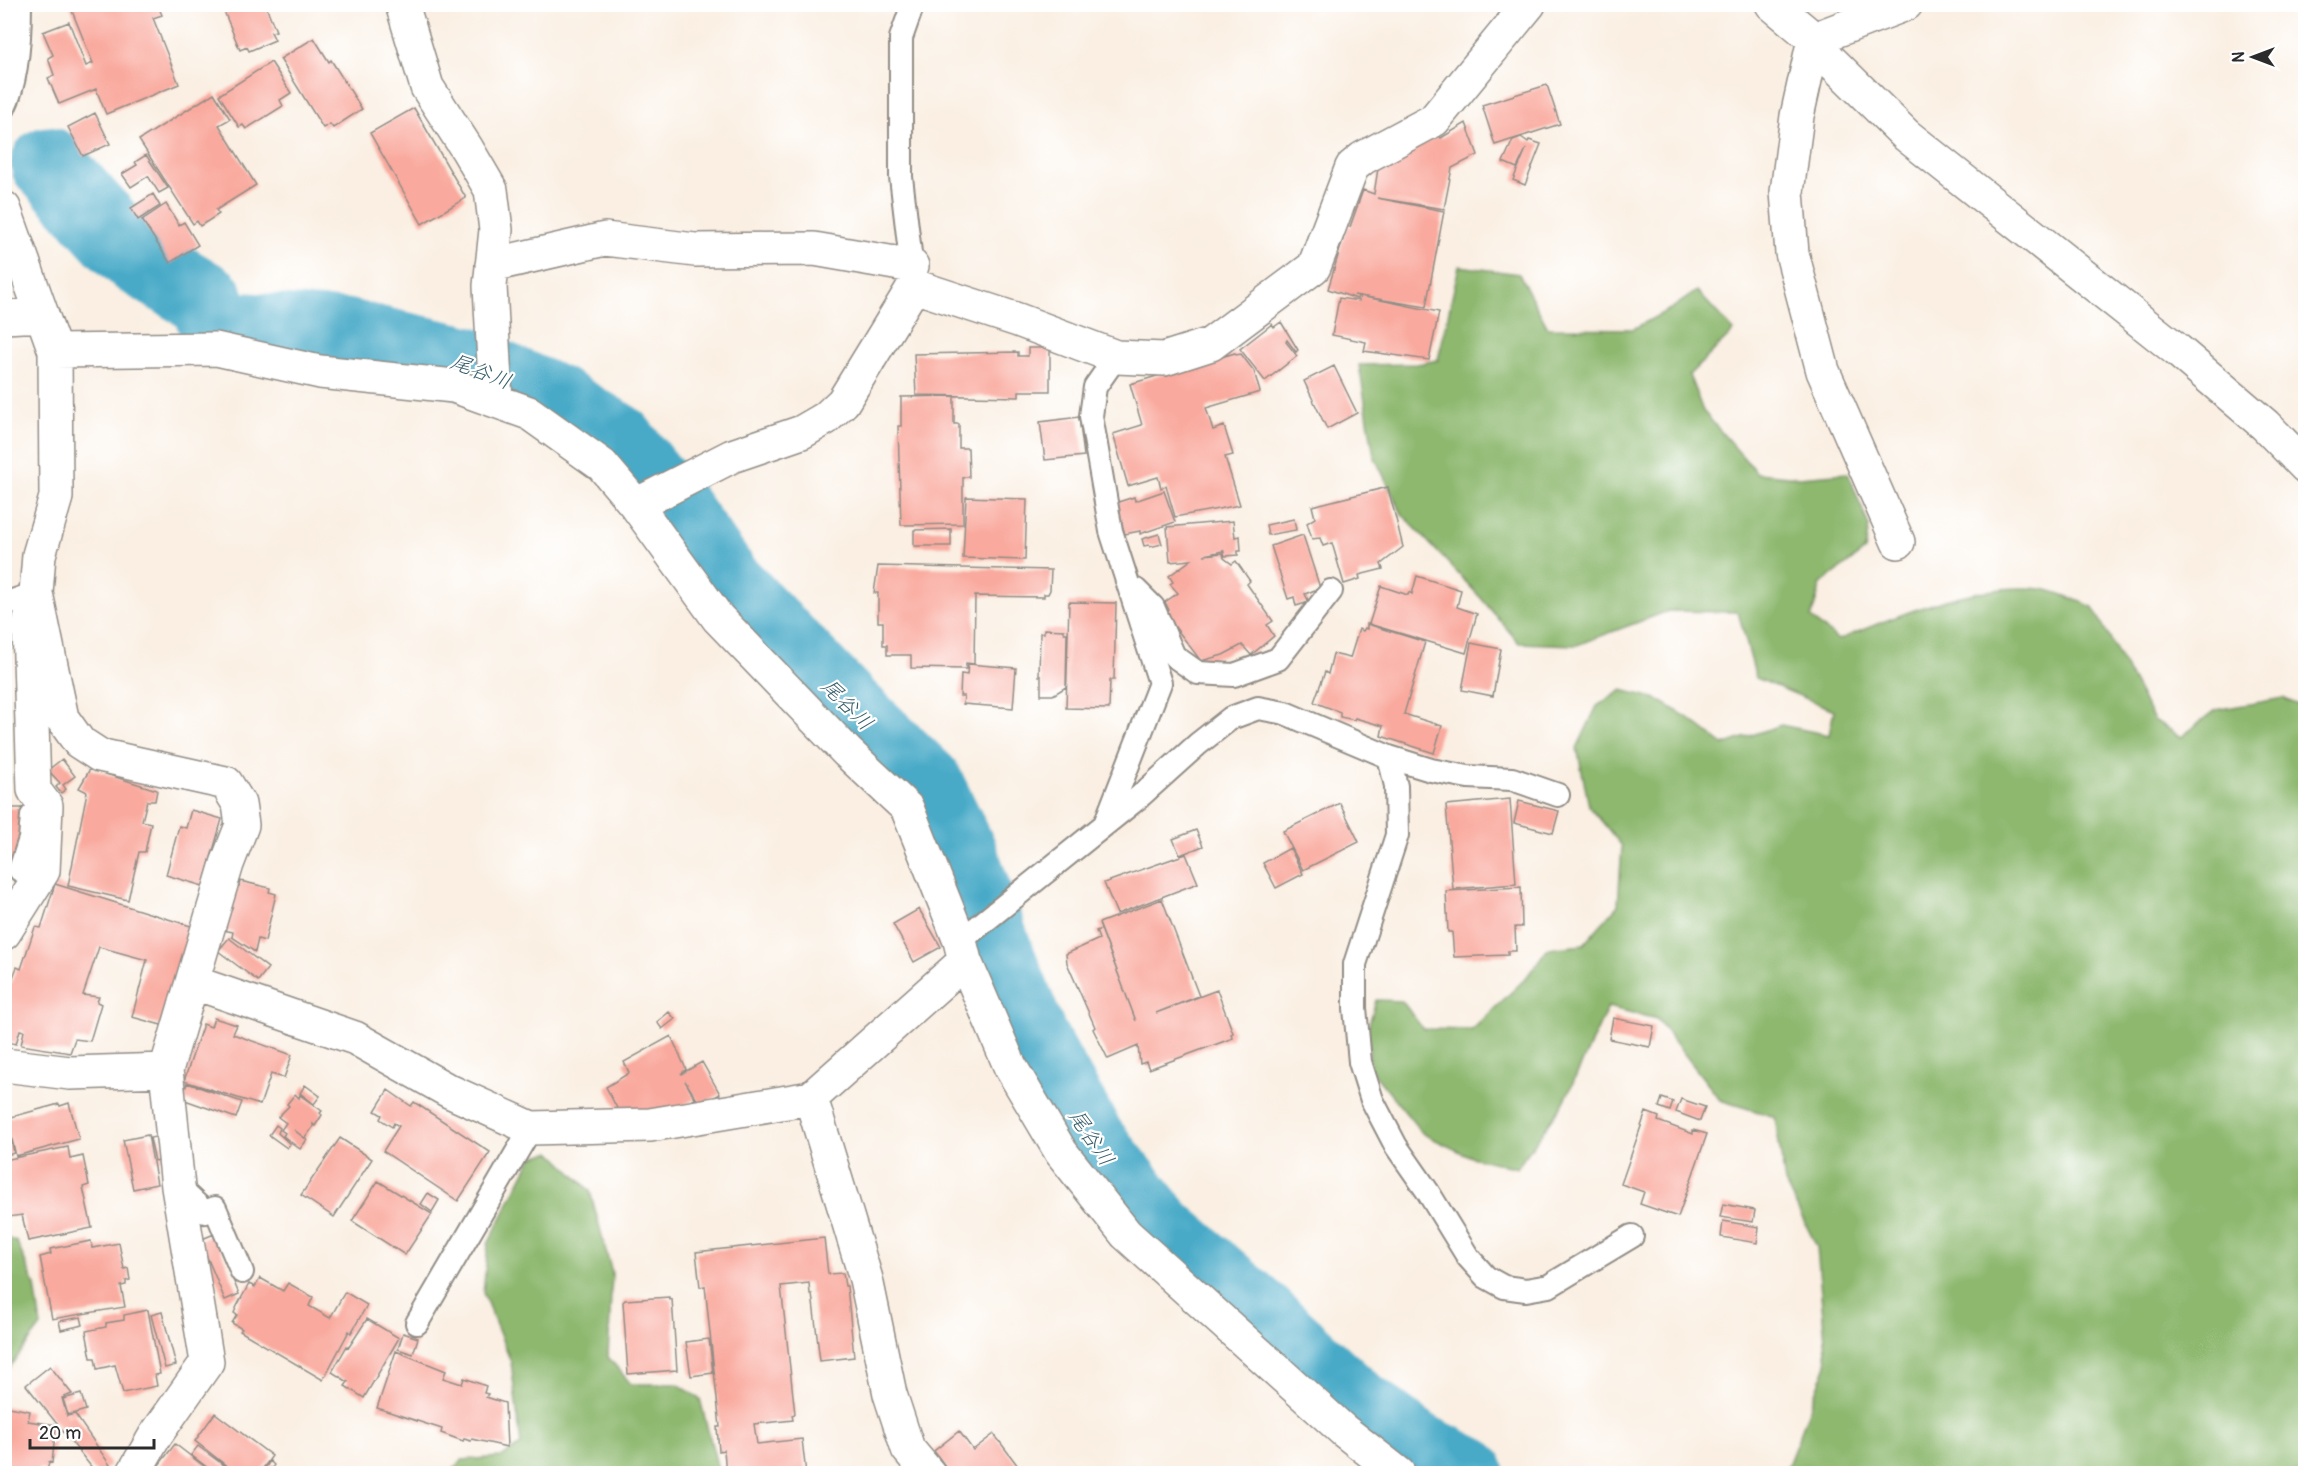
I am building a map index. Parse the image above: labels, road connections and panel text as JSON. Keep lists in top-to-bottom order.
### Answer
{
  "water": ["尾谷川"],
  "scale_bar": "20 m",
  "north": "left"
}
